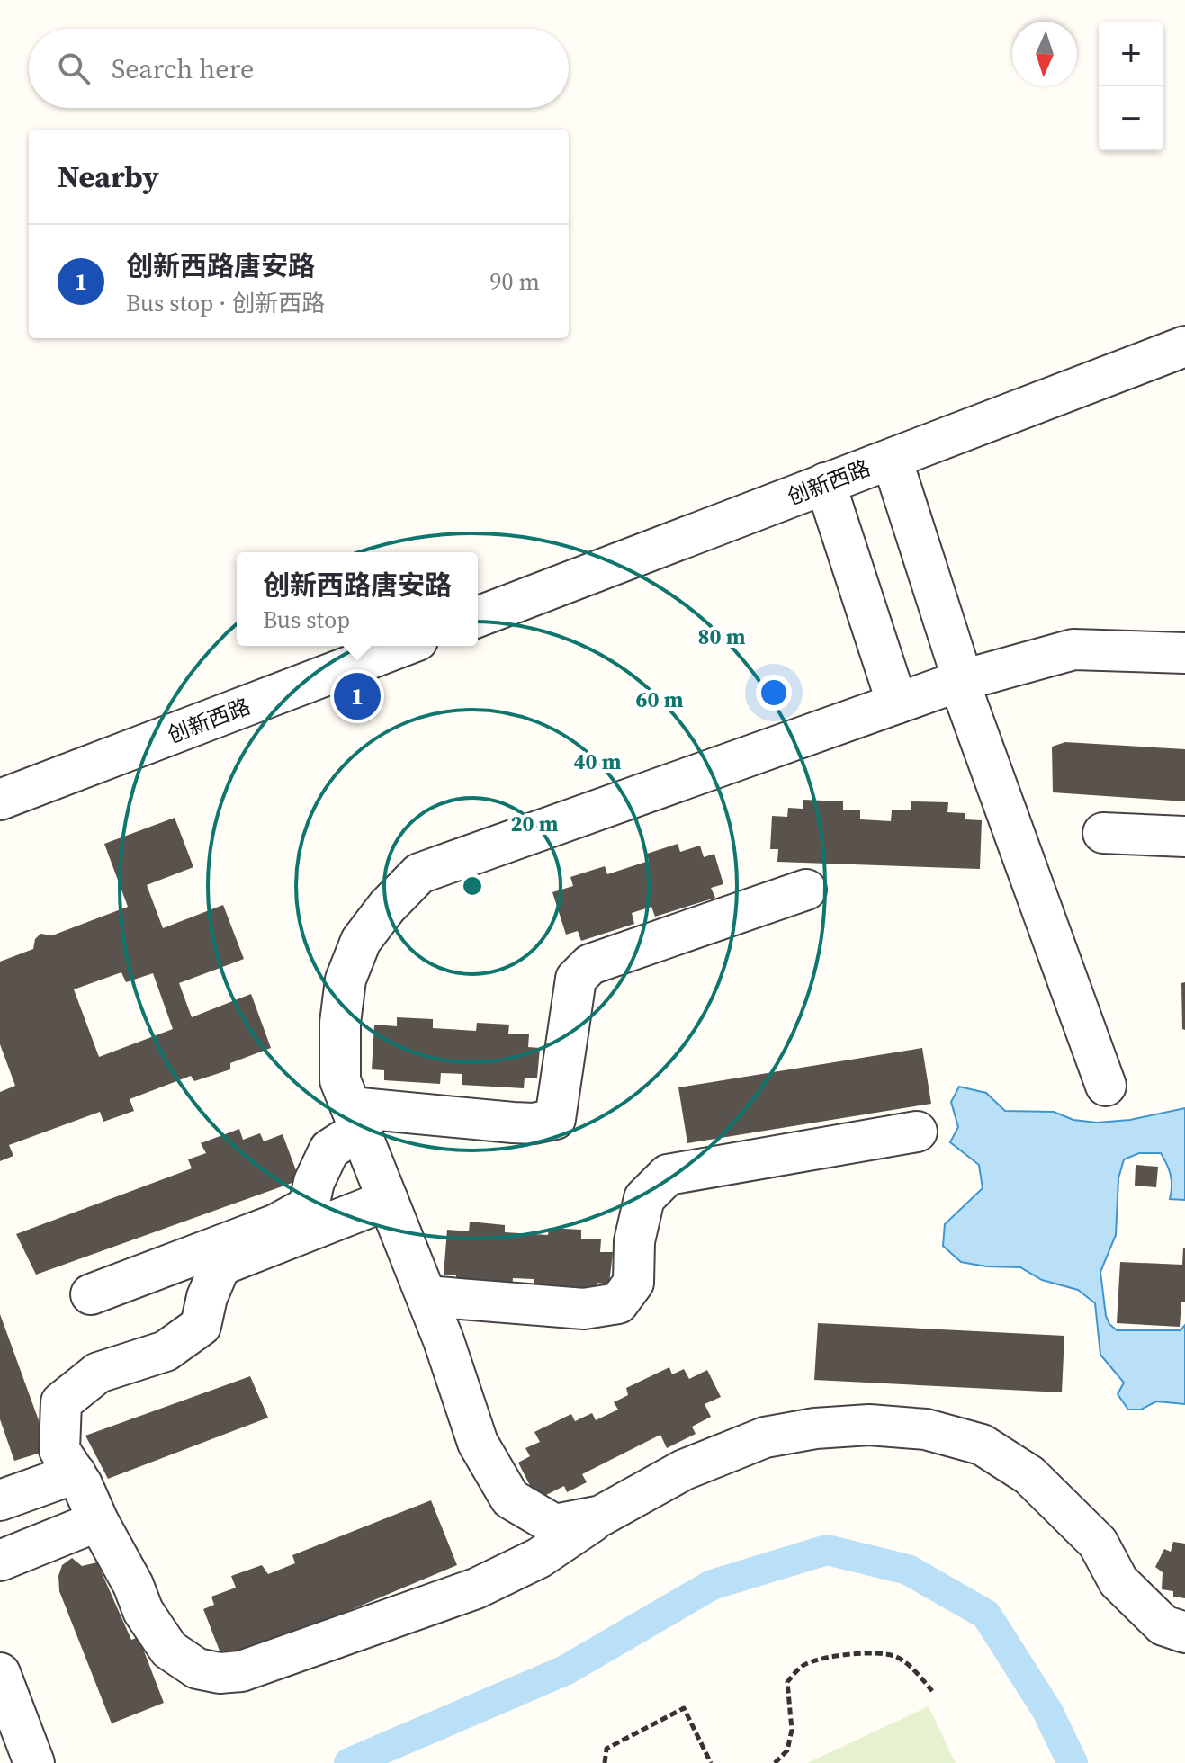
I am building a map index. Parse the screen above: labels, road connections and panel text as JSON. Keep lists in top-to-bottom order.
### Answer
{
  "streets": {
    "street": ["创新西路"]
  },
  "north": "bottom",
  "page": {
    "map_buttons": ["+", "−"],
    "search": "Search here",
    "heading": "Nearby",
    "list": [
      {
        "mark": "1",
        "name": "创新西路唐安路",
        "note": "Bus stop · 创新西路",
        "value": "90 m"
      }
    ],
    "popup": ["创新西路唐安路", "Bus stop"],
    "pins": "1"
  },
  "rings": [
    "80 m",
    "60 m",
    "40 m",
    "20 m"
  ]
}
